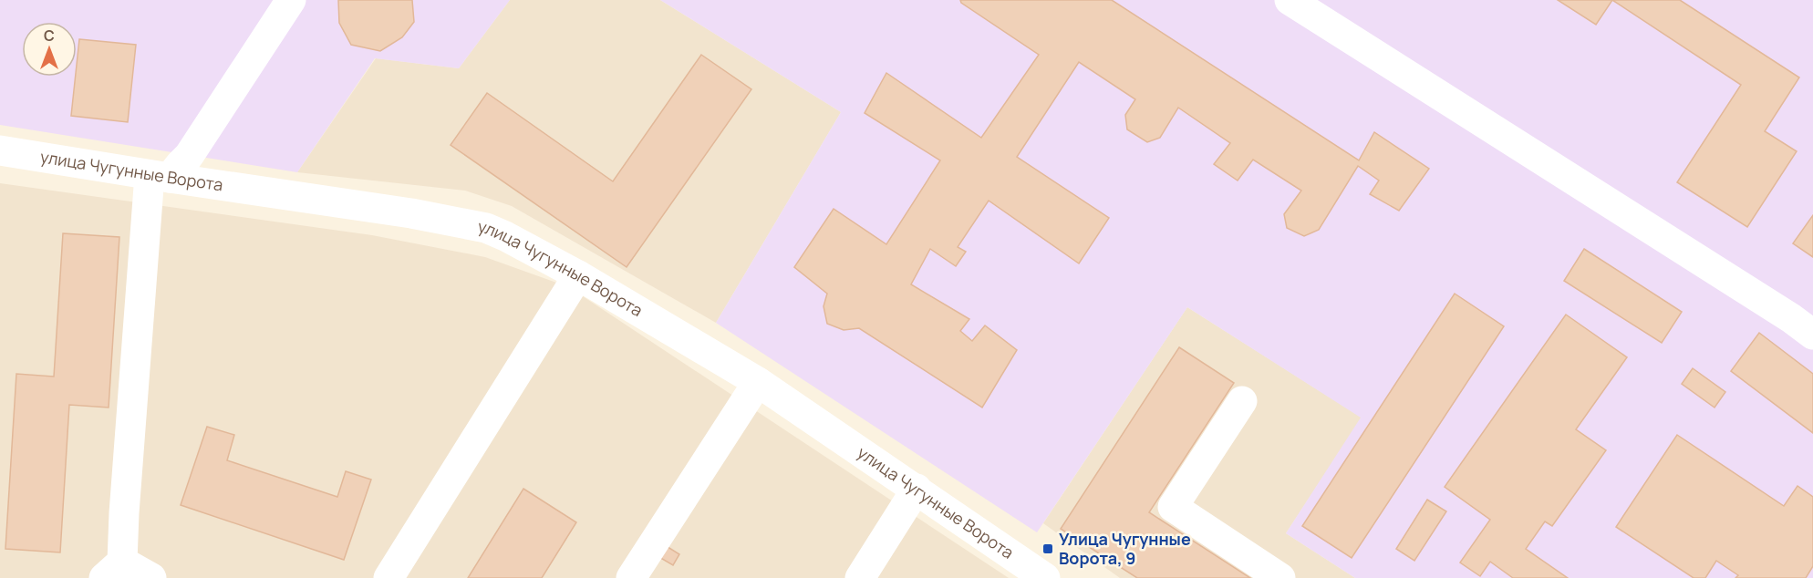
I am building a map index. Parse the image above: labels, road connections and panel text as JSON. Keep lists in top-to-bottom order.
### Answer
{
  "streets": {
    "street": ["улица Чугунные Ворота"]
  },
  "places": {
    "transit": ["Улица Чугунные Ворота, 9"]
  },
  "north": "top"
}
